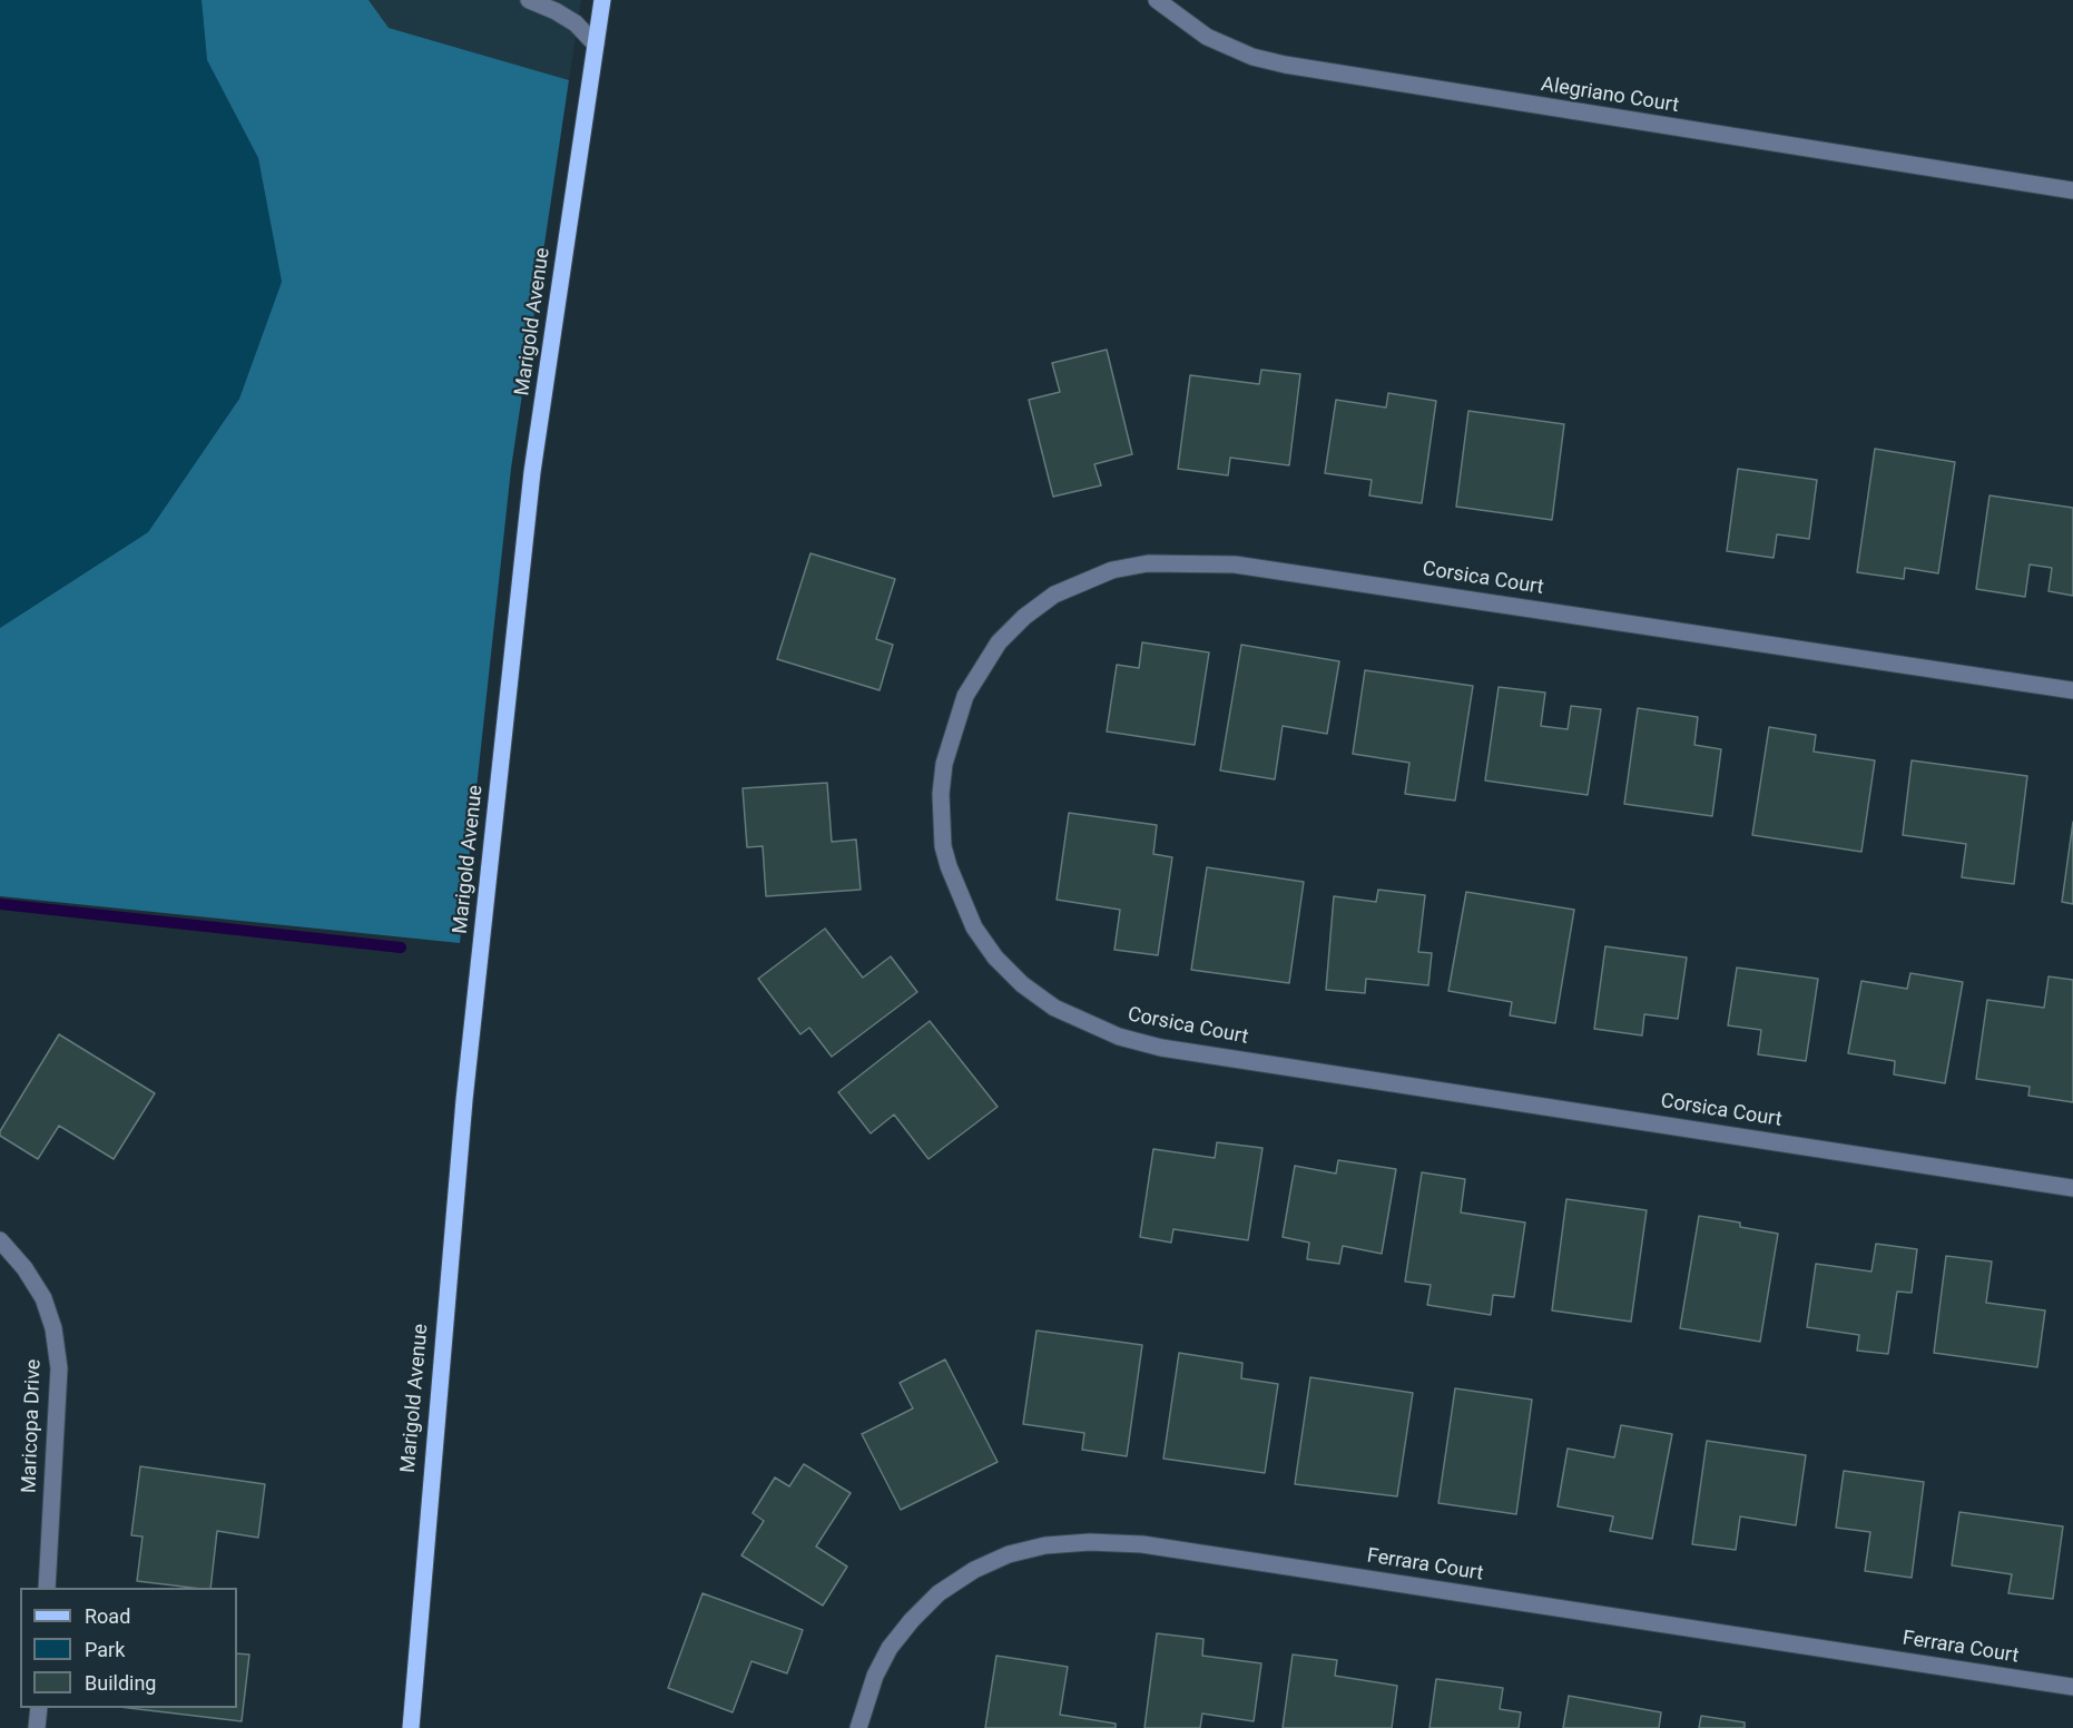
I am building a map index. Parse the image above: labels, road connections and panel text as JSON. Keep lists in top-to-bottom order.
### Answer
{
  "streets": {
    "main road": ["Marigold Avenue"],
    "street": [
      "Alegriano Court",
      "Corsica Court",
      "Maricopa Drive",
      "Ferrara Court"
    ]
  },
  "legend": ["Road", "Park", "Building"]
}
